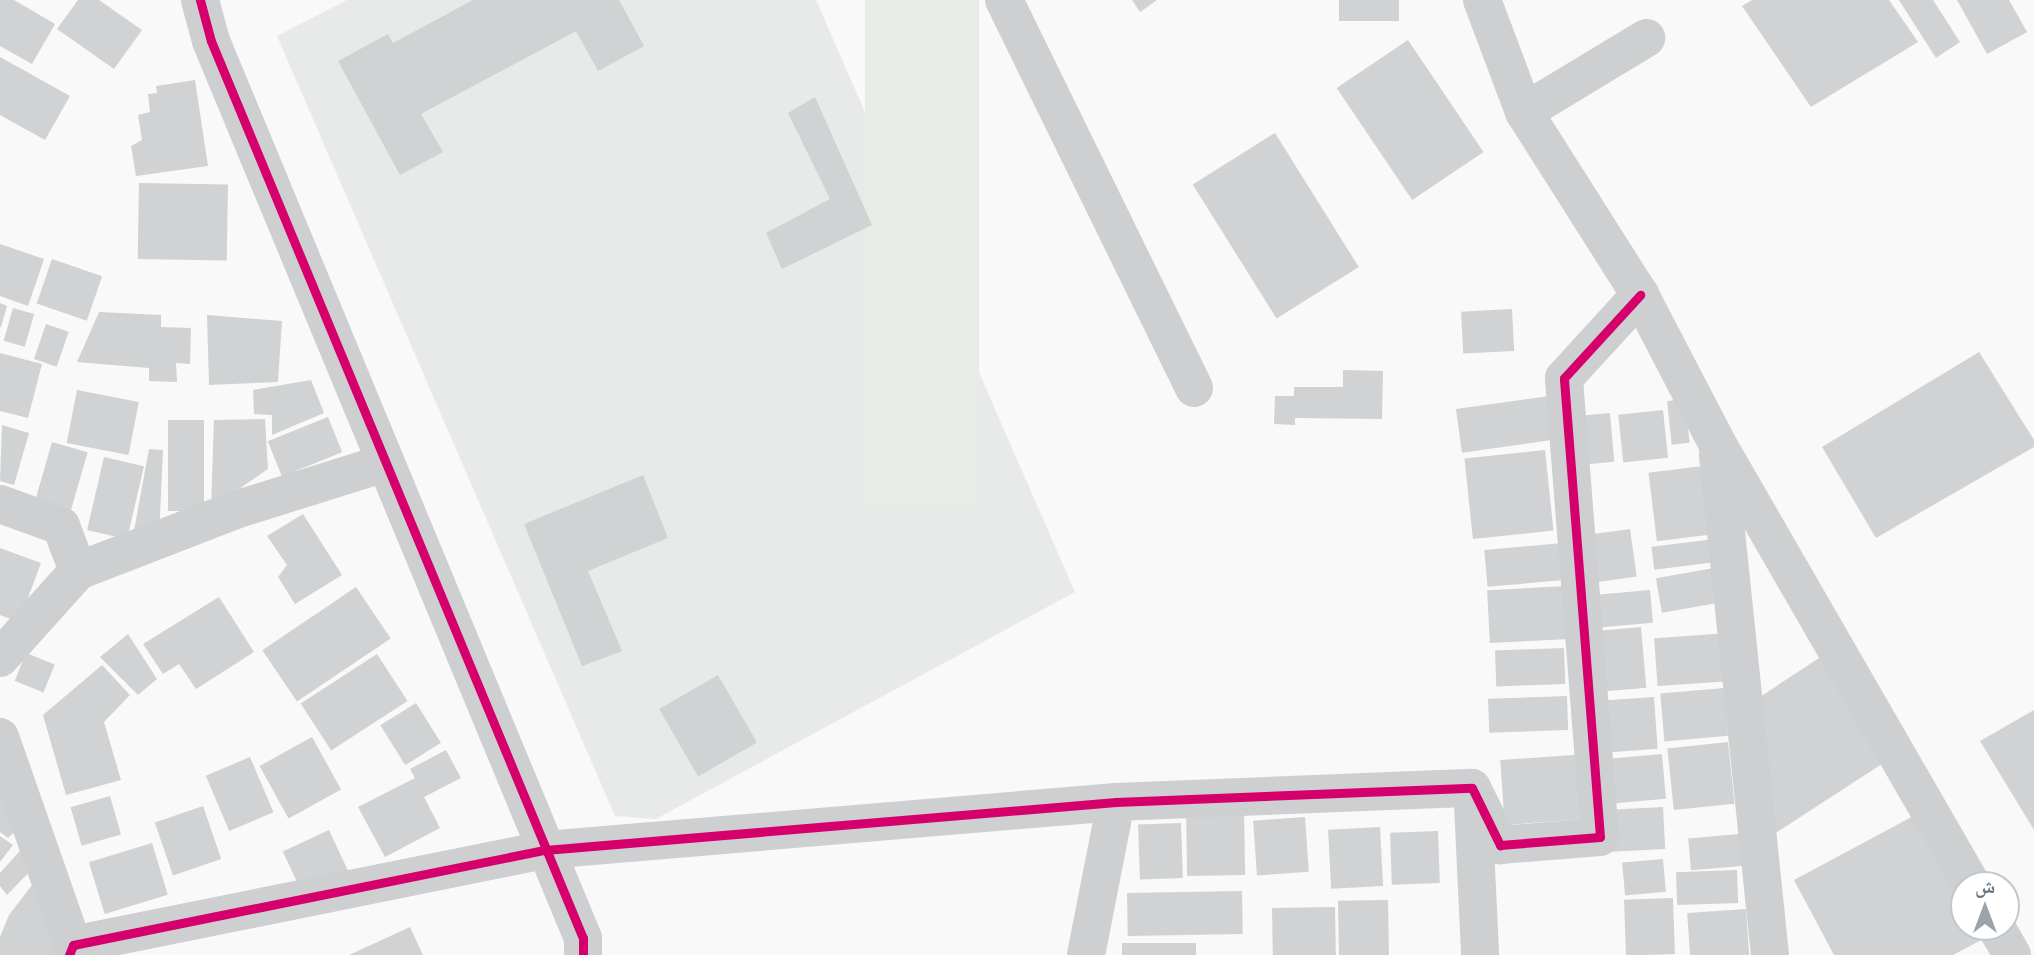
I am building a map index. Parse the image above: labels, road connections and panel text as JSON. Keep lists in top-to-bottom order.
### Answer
{
  "north": "top"
}
